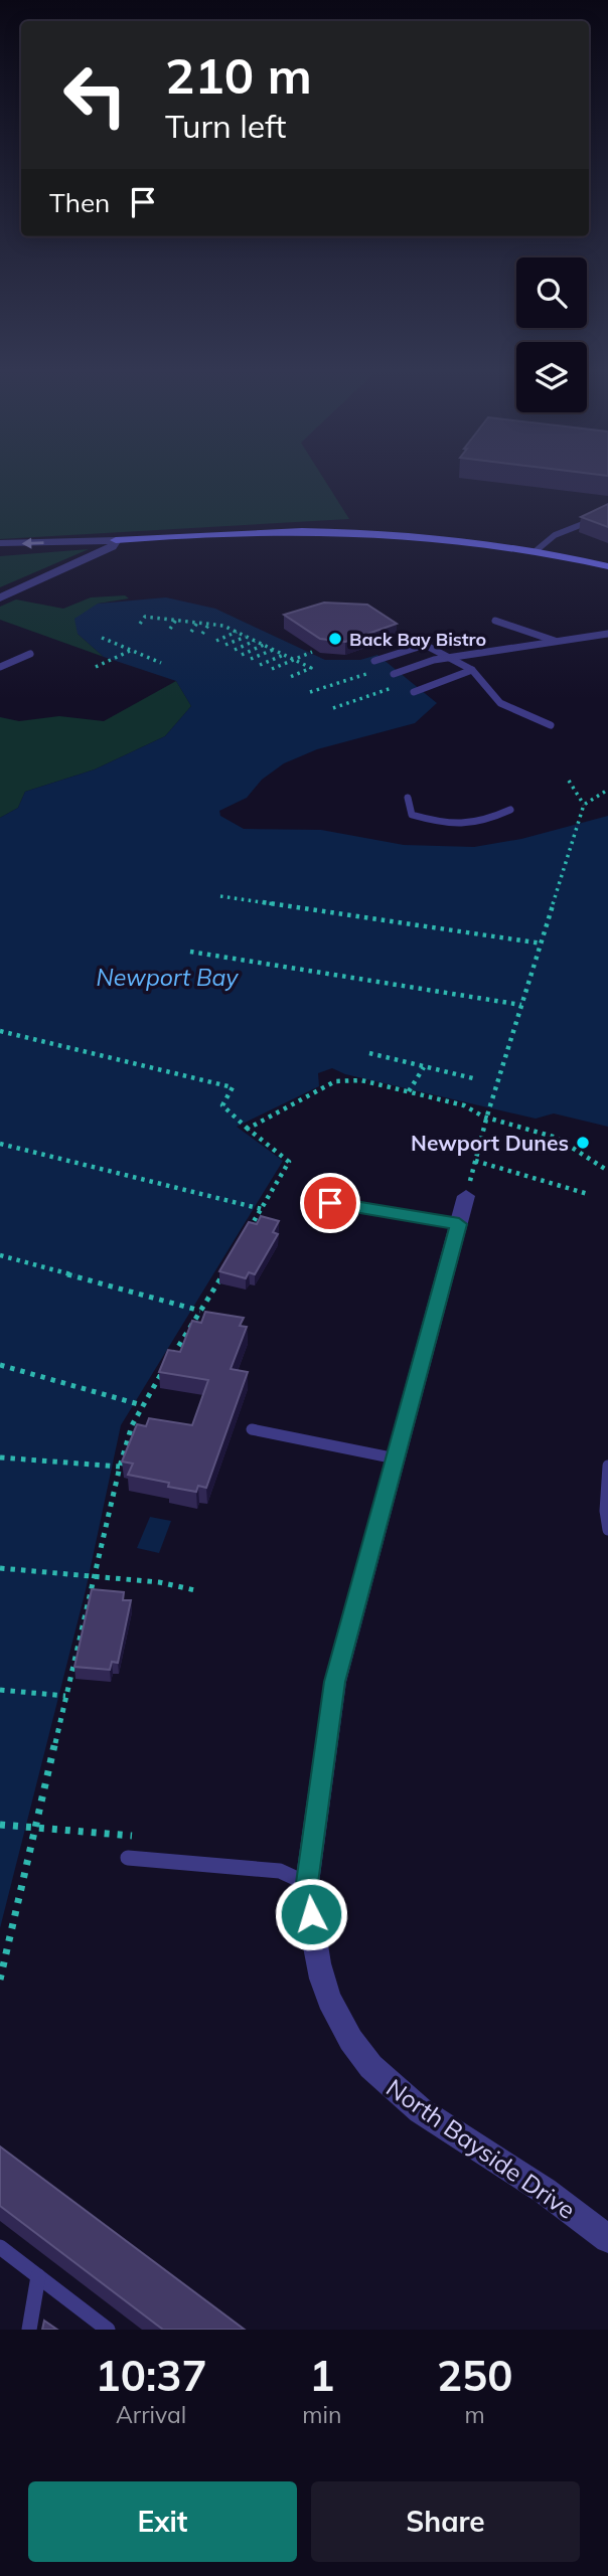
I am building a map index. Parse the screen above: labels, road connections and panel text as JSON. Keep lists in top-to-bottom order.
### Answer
{
  "streets": {
    "street": ["North Bayside Drive"]
  },
  "water": ["Newport Bay"],
  "places": ["Back Bay Bistro", "Newport Dunes"],
  "page": {
    "turn": ["210 m", "Turn left"],
    "then": "Then",
    "eta": [
      "10:37",
      "Arrival",
      "1",
      "min",
      "250",
      "m"
    ],
    "buttons": ["Exit", "Share"]
  }
}
